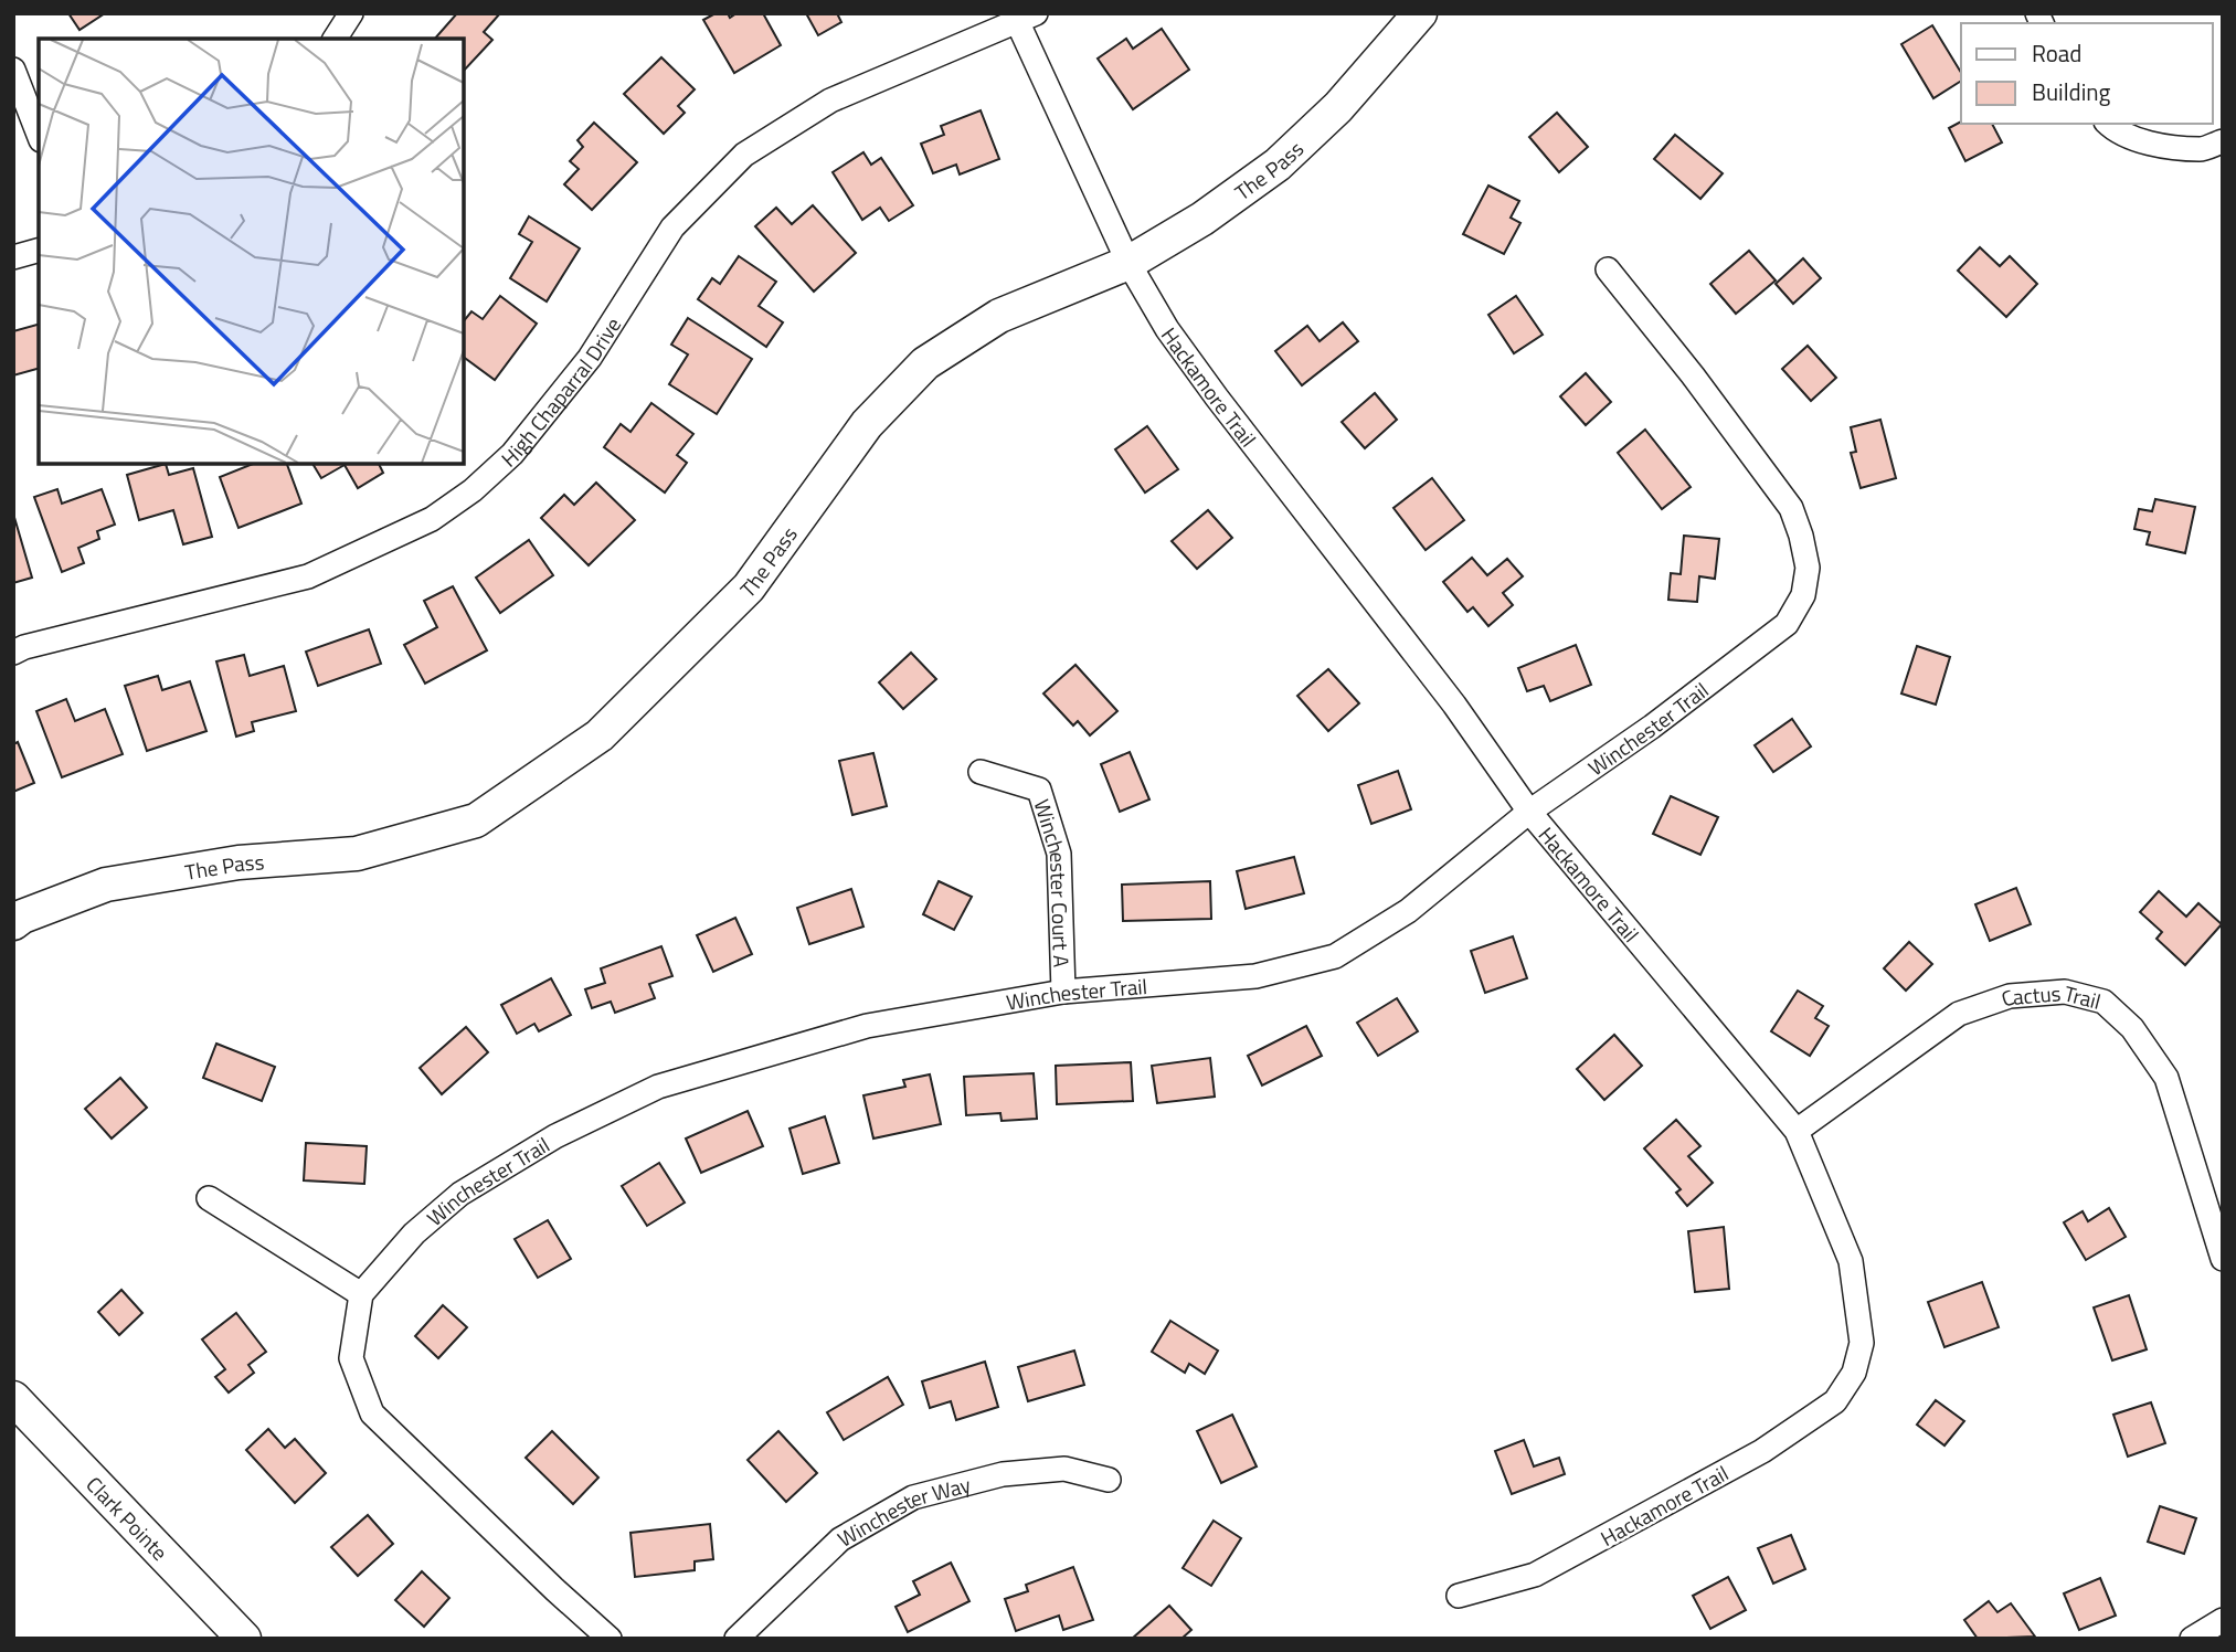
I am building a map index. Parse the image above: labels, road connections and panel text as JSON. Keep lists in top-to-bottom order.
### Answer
{
  "streets": {
    "street": [
      "The Pass",
      "Hackamore Trail",
      "High Chaparral Drive",
      "Winchester Trail",
      "Winchester Court A",
      "Cactus Trail",
      "Winchester Way",
      "Clark Pointe"
    ]
  },
  "crossings": [
    ["The Pass", "Hackamore Trail"],
    ["Hackamore Trail", "High Chaparral Drive"],
    ["Hackamore Trail", "Winchester Trail"],
    ["Hackamore Trail", "Cactus Trail"],
    ["Winchester Trail", "Winchester Court A"]
  ],
  "legend": ["Road", "Building"]
}
